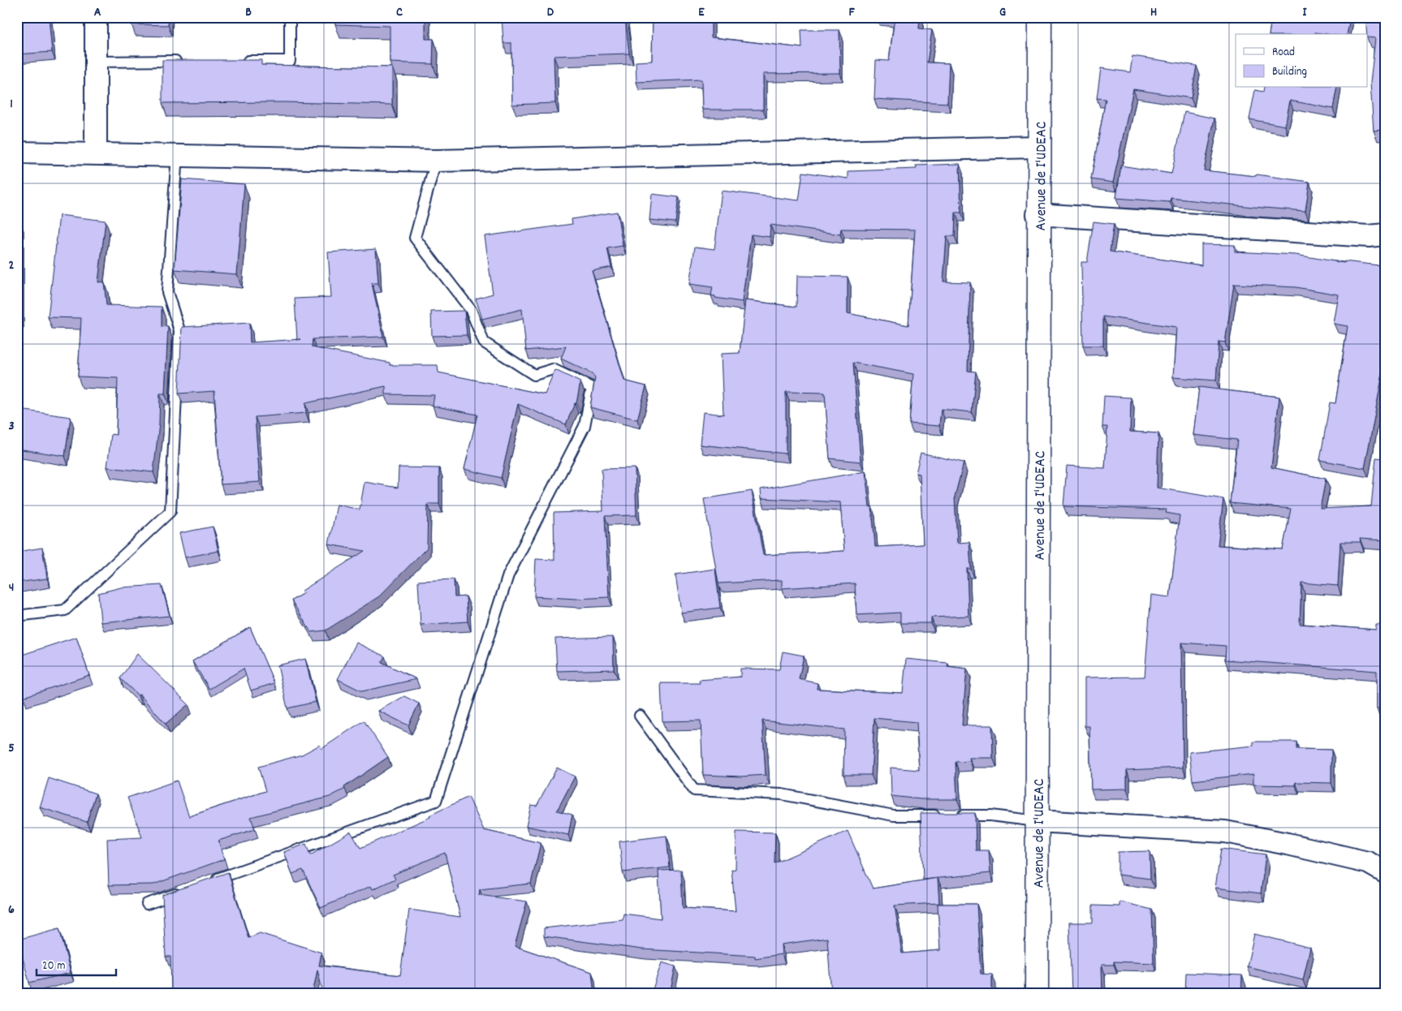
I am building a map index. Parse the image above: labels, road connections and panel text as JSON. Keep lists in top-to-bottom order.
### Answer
{
  "streets": {
    "main road": ["Avenue de I'UDEAC"]
  },
  "legend": ["Road", "Building"],
  "scale_bar": "20 m",
  "grid": {
    "columns": [
      "A",
      "B",
      "C",
      "D",
      "E",
      "F",
      "G",
      "H",
      "I"
    ],
    "rows": [
      "1",
      "2",
      "3",
      "4",
      "5",
      "6"
    ]
  }
}
